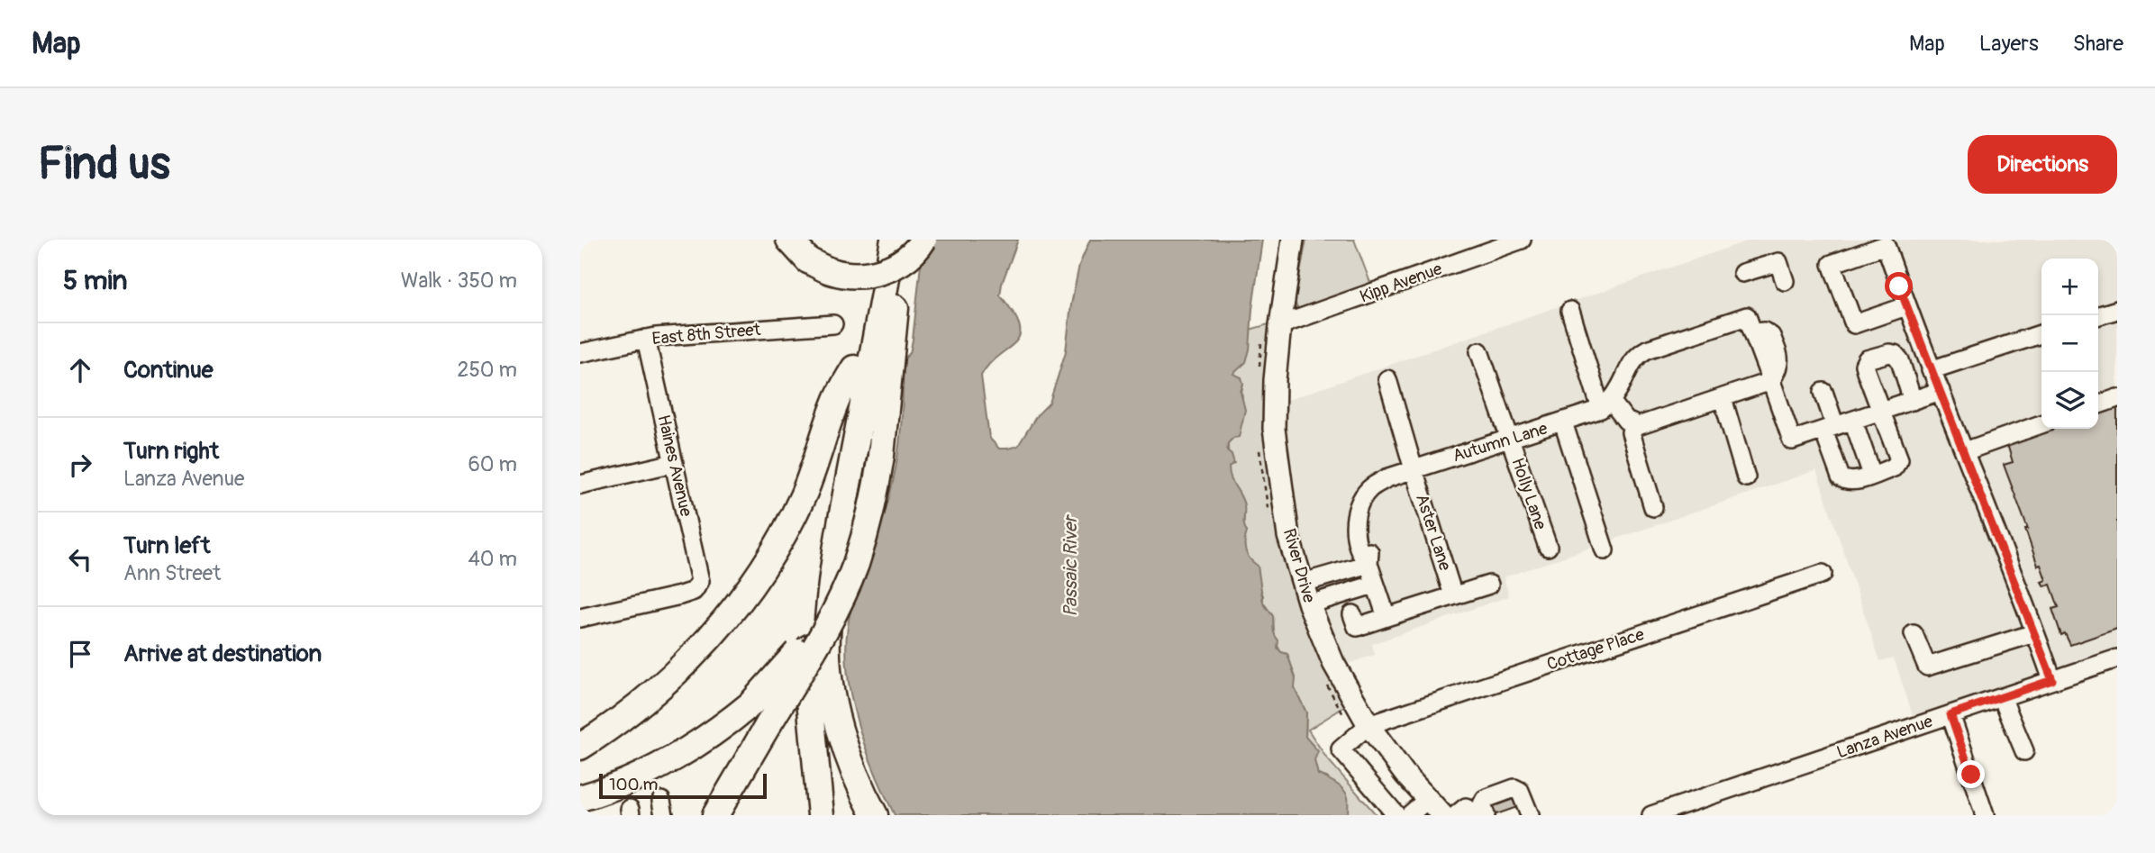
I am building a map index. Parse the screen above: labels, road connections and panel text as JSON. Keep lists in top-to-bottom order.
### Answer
{
  "streets": {
    "main road": ["River Drive"],
    "street": [
      "Kipp Avenue",
      "East 8th Street",
      "Autumn Lane",
      "Haines Avenue",
      "Holly Lane",
      "Aster Lane",
      "Cottage Place",
      "Lanza Avenue"
    ]
  },
  "crossings": [
    ["Kipp Avenue", "River Drive"],
    ["East 8th Street", "Haines Avenue"],
    ["Autumn Lane", "Holly Lane"],
    ["Autumn Lane", "Aster Lane"],
    ["River Drive", "Cottage Place"]
  ],
  "water": ["Passaic River"],
  "scale_bar": "100 m",
  "page": {
    "header": "Map",
    "nav": ["Map", "Layers", "Share"],
    "buttons": "Directions",
    "title": "Find us",
    "heading": ["5 min", "Walk · 350 m"],
    "map_buttons": ["+", "−"],
    "list": [
      ["Continue", "250 m"],
      ["Turn right", "Lanza Avenue", "60 m"],
      ["Turn left", "Ann Street", "40 m"],
      "Arrive at destination"
    ],
    "scale": "100 m"
  }
}
